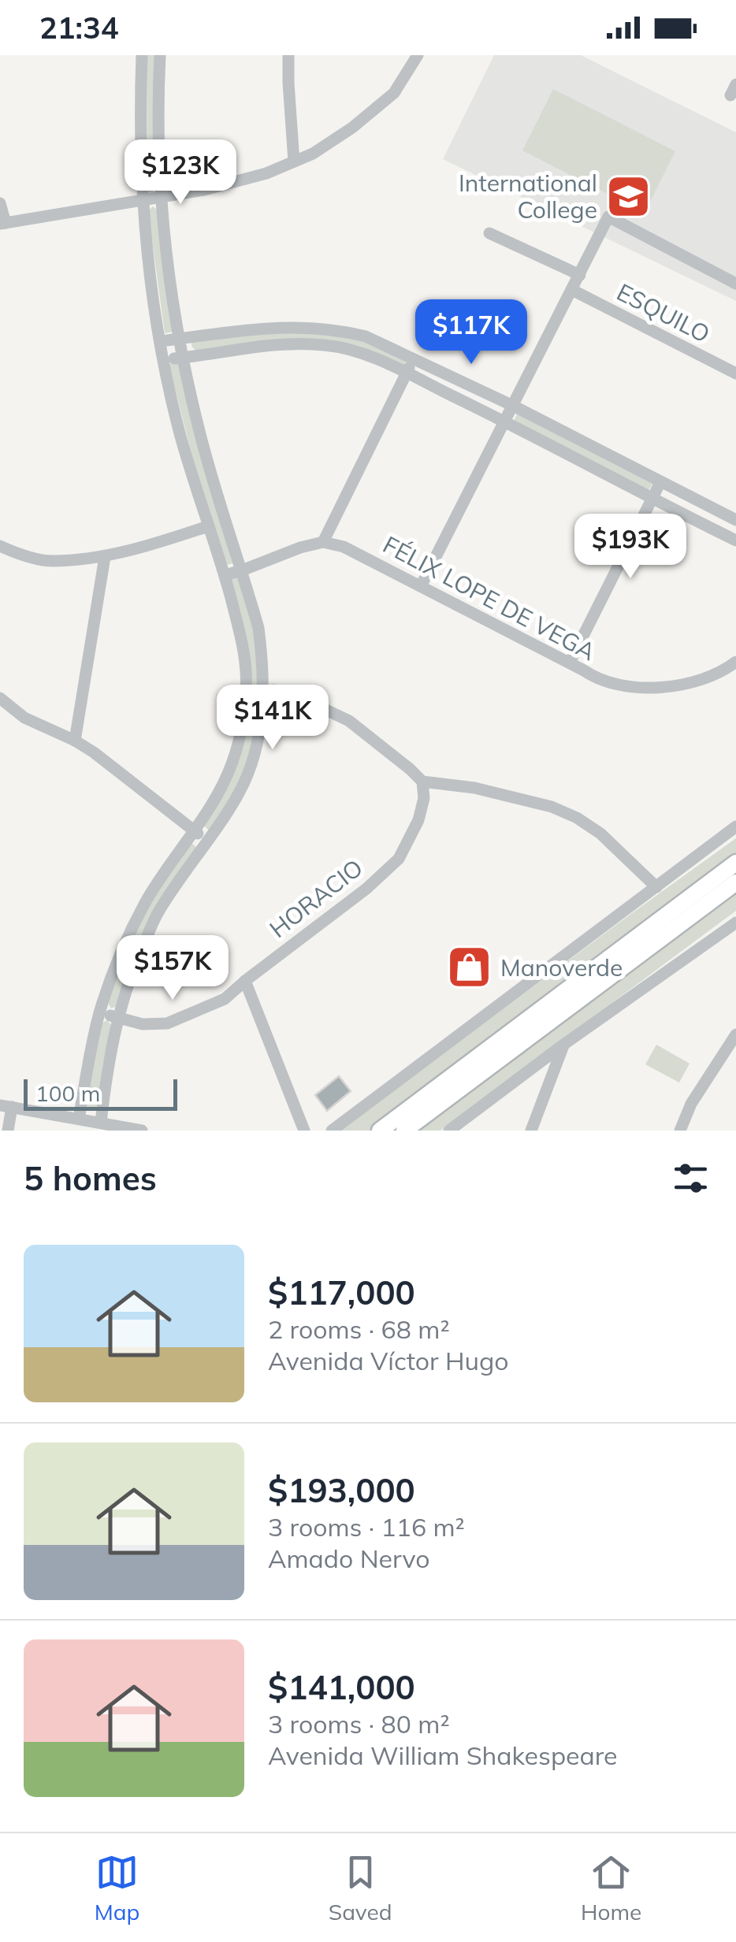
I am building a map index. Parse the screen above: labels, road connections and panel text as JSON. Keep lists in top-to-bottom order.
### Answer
{
  "streets": {
    "street": ["ESQUILO", "FÉLIX LOPE DE VEGA", "HORACIO"]
  },
  "places": {
    "school or university": ["International College"],
    "shop": ["Manoverde"]
  },
  "scale_bar": "100 m",
  "page": {
    "status": "21:34",
    "price": [
      "$123K",
      "$117K",
      "$193K",
      "$141K",
      "$157K"
    ],
    "scale": "100 m",
    "heading": "5 homes",
    "list": [
      {
        "name": "$117,000",
        "note": "2 rooms · 68 m² · Avenida Víctor Hugo"
      },
      {
        "name": "$193,000",
        "note": "3 rooms · 116 m² · Amado Nervo"
      },
      {
        "name": "$141,000",
        "note": "3 rooms · 80 m² · Avenida William Shakespeare"
      }
    ],
    "tabs": ["Map", "Saved", "Home"]
  }
}
